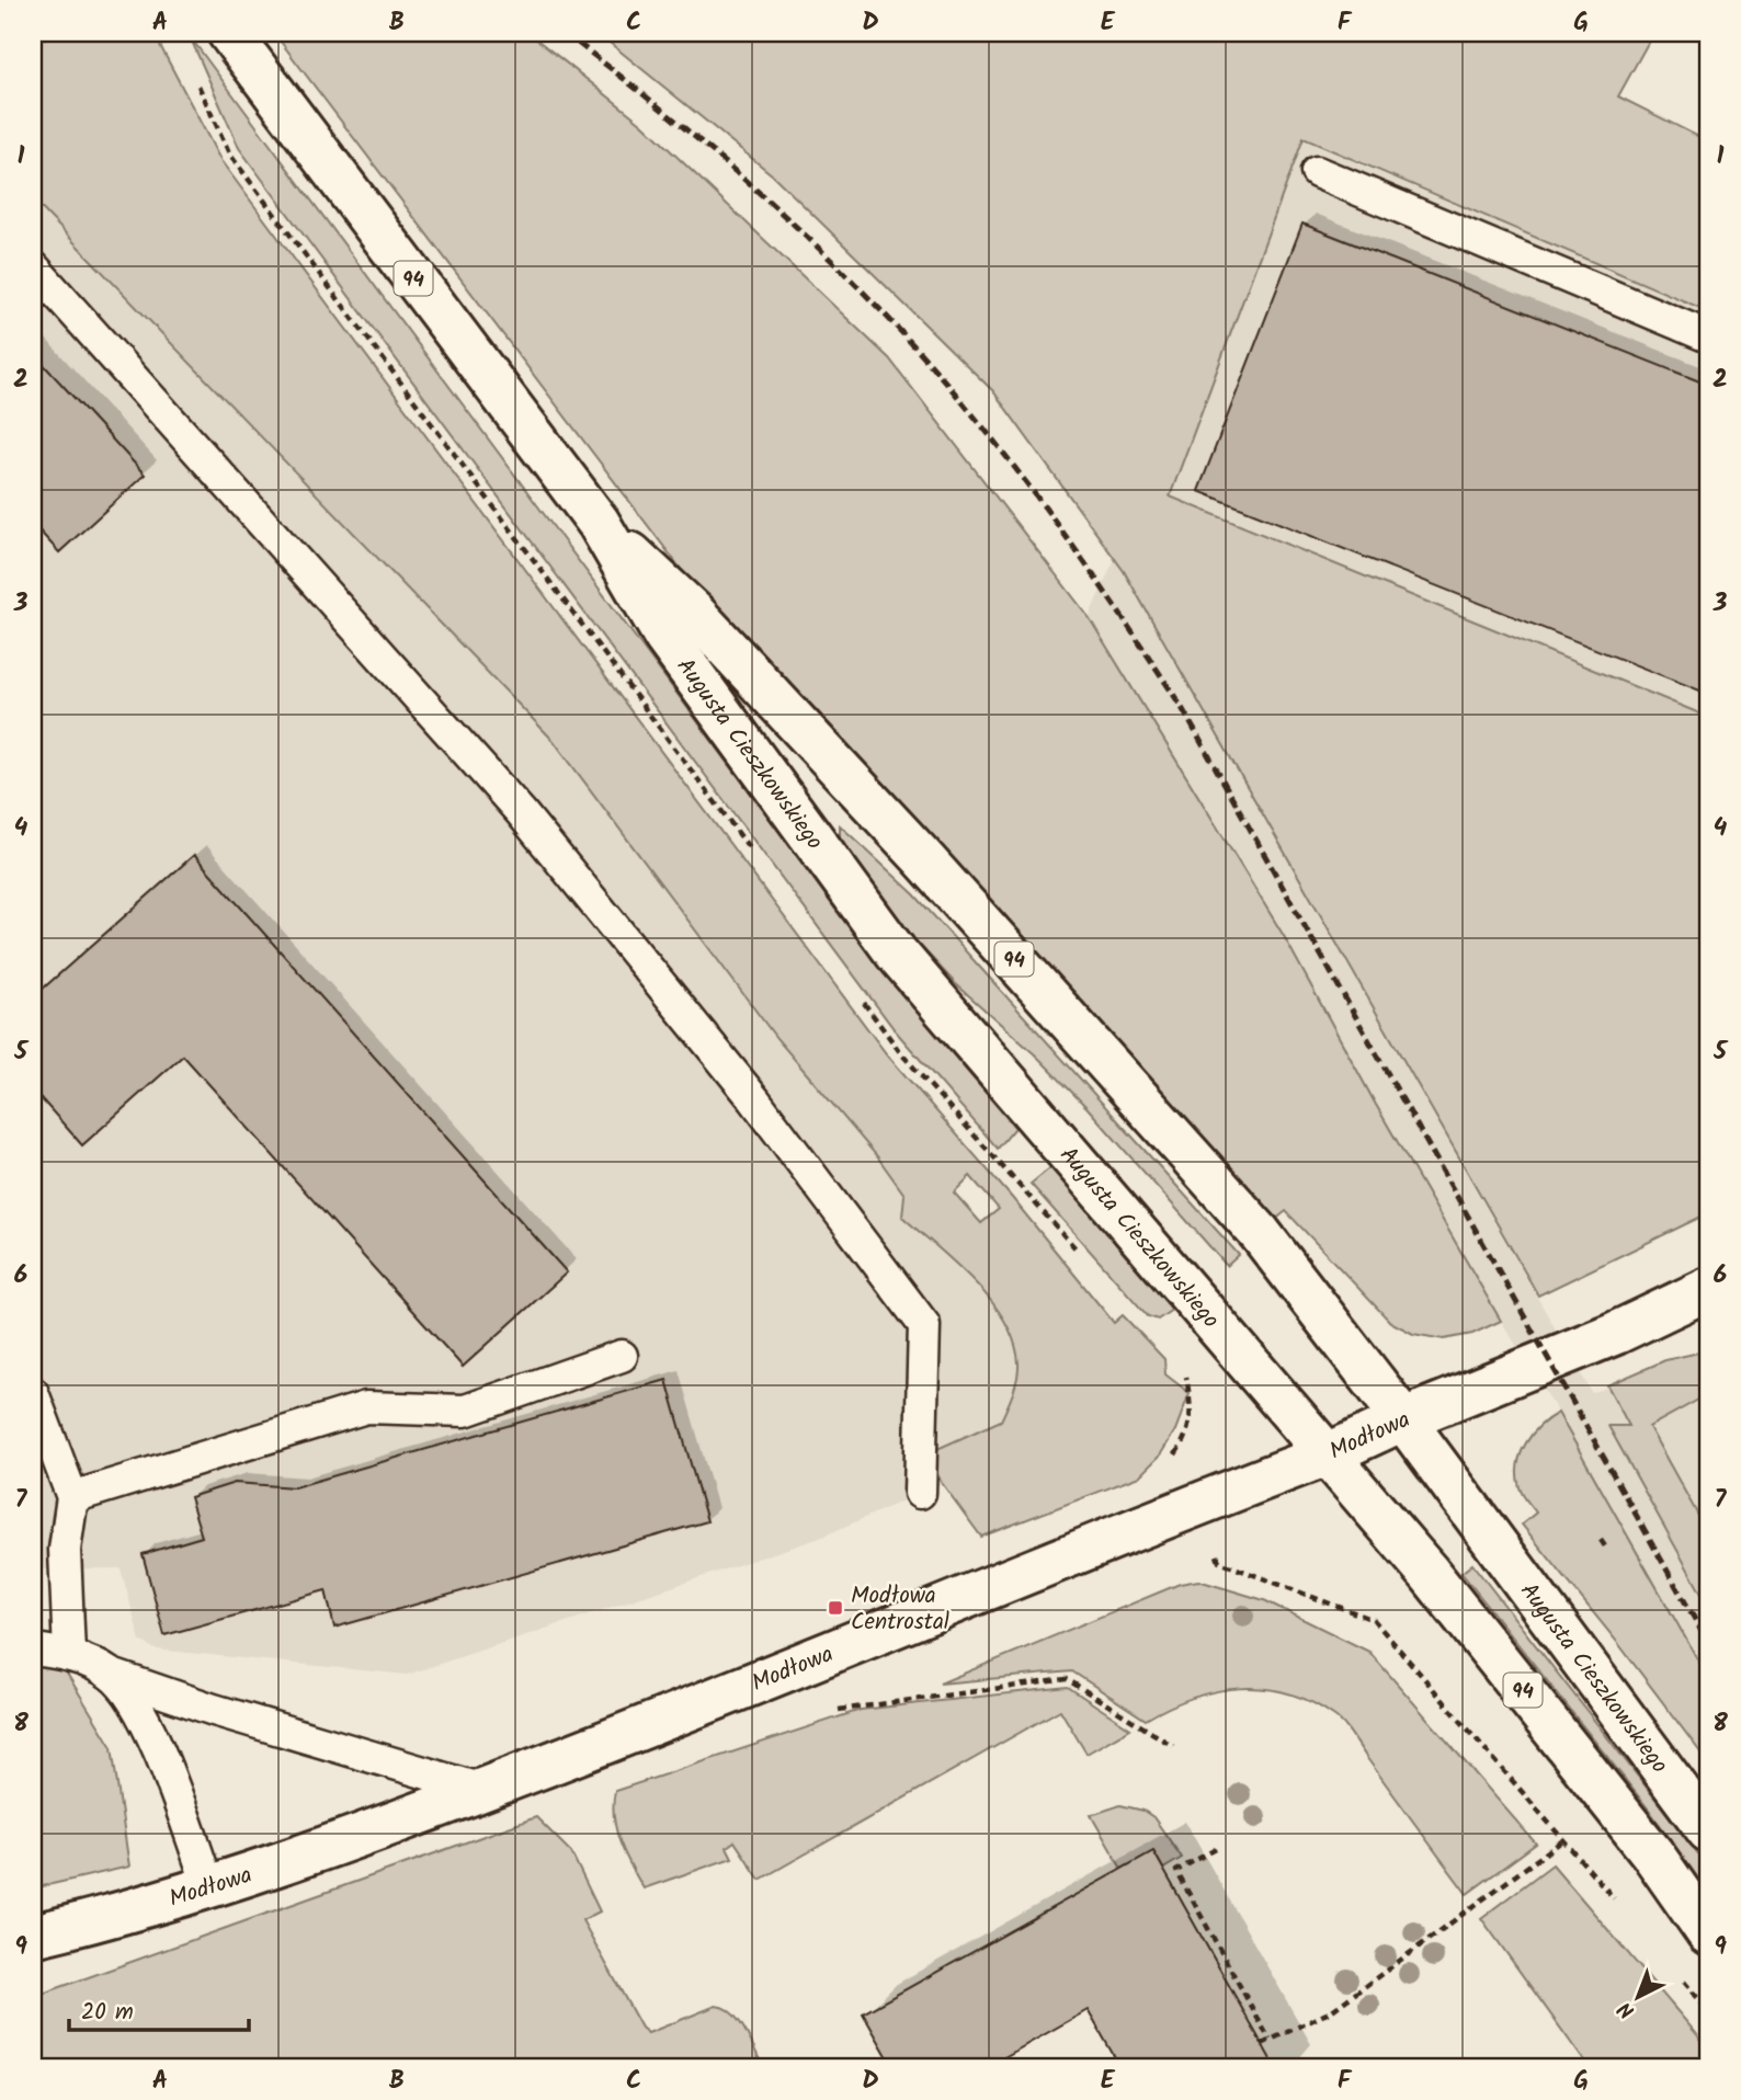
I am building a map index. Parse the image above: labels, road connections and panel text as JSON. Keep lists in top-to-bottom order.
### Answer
{
  "streets": {
    "main road": ["94", "Augusta Cieszkowskiego", "Modłowa"]
  },
  "crossings": [
    ["Augusta Cieszkowskiego", "Modłowa"]
  ],
  "places": {
    "transit": ["Modłowa Centrostal"]
  },
  "scale_bar": "20 m",
  "north": "bottom left",
  "grid": {
    "columns": [
      "A",
      "B",
      "C",
      "D",
      "E",
      "F",
      "G"
    ],
    "rows": [
      "1",
      "2",
      "3",
      "4",
      "5",
      "6",
      "7",
      "8",
      "9"
    ]
  }
}
